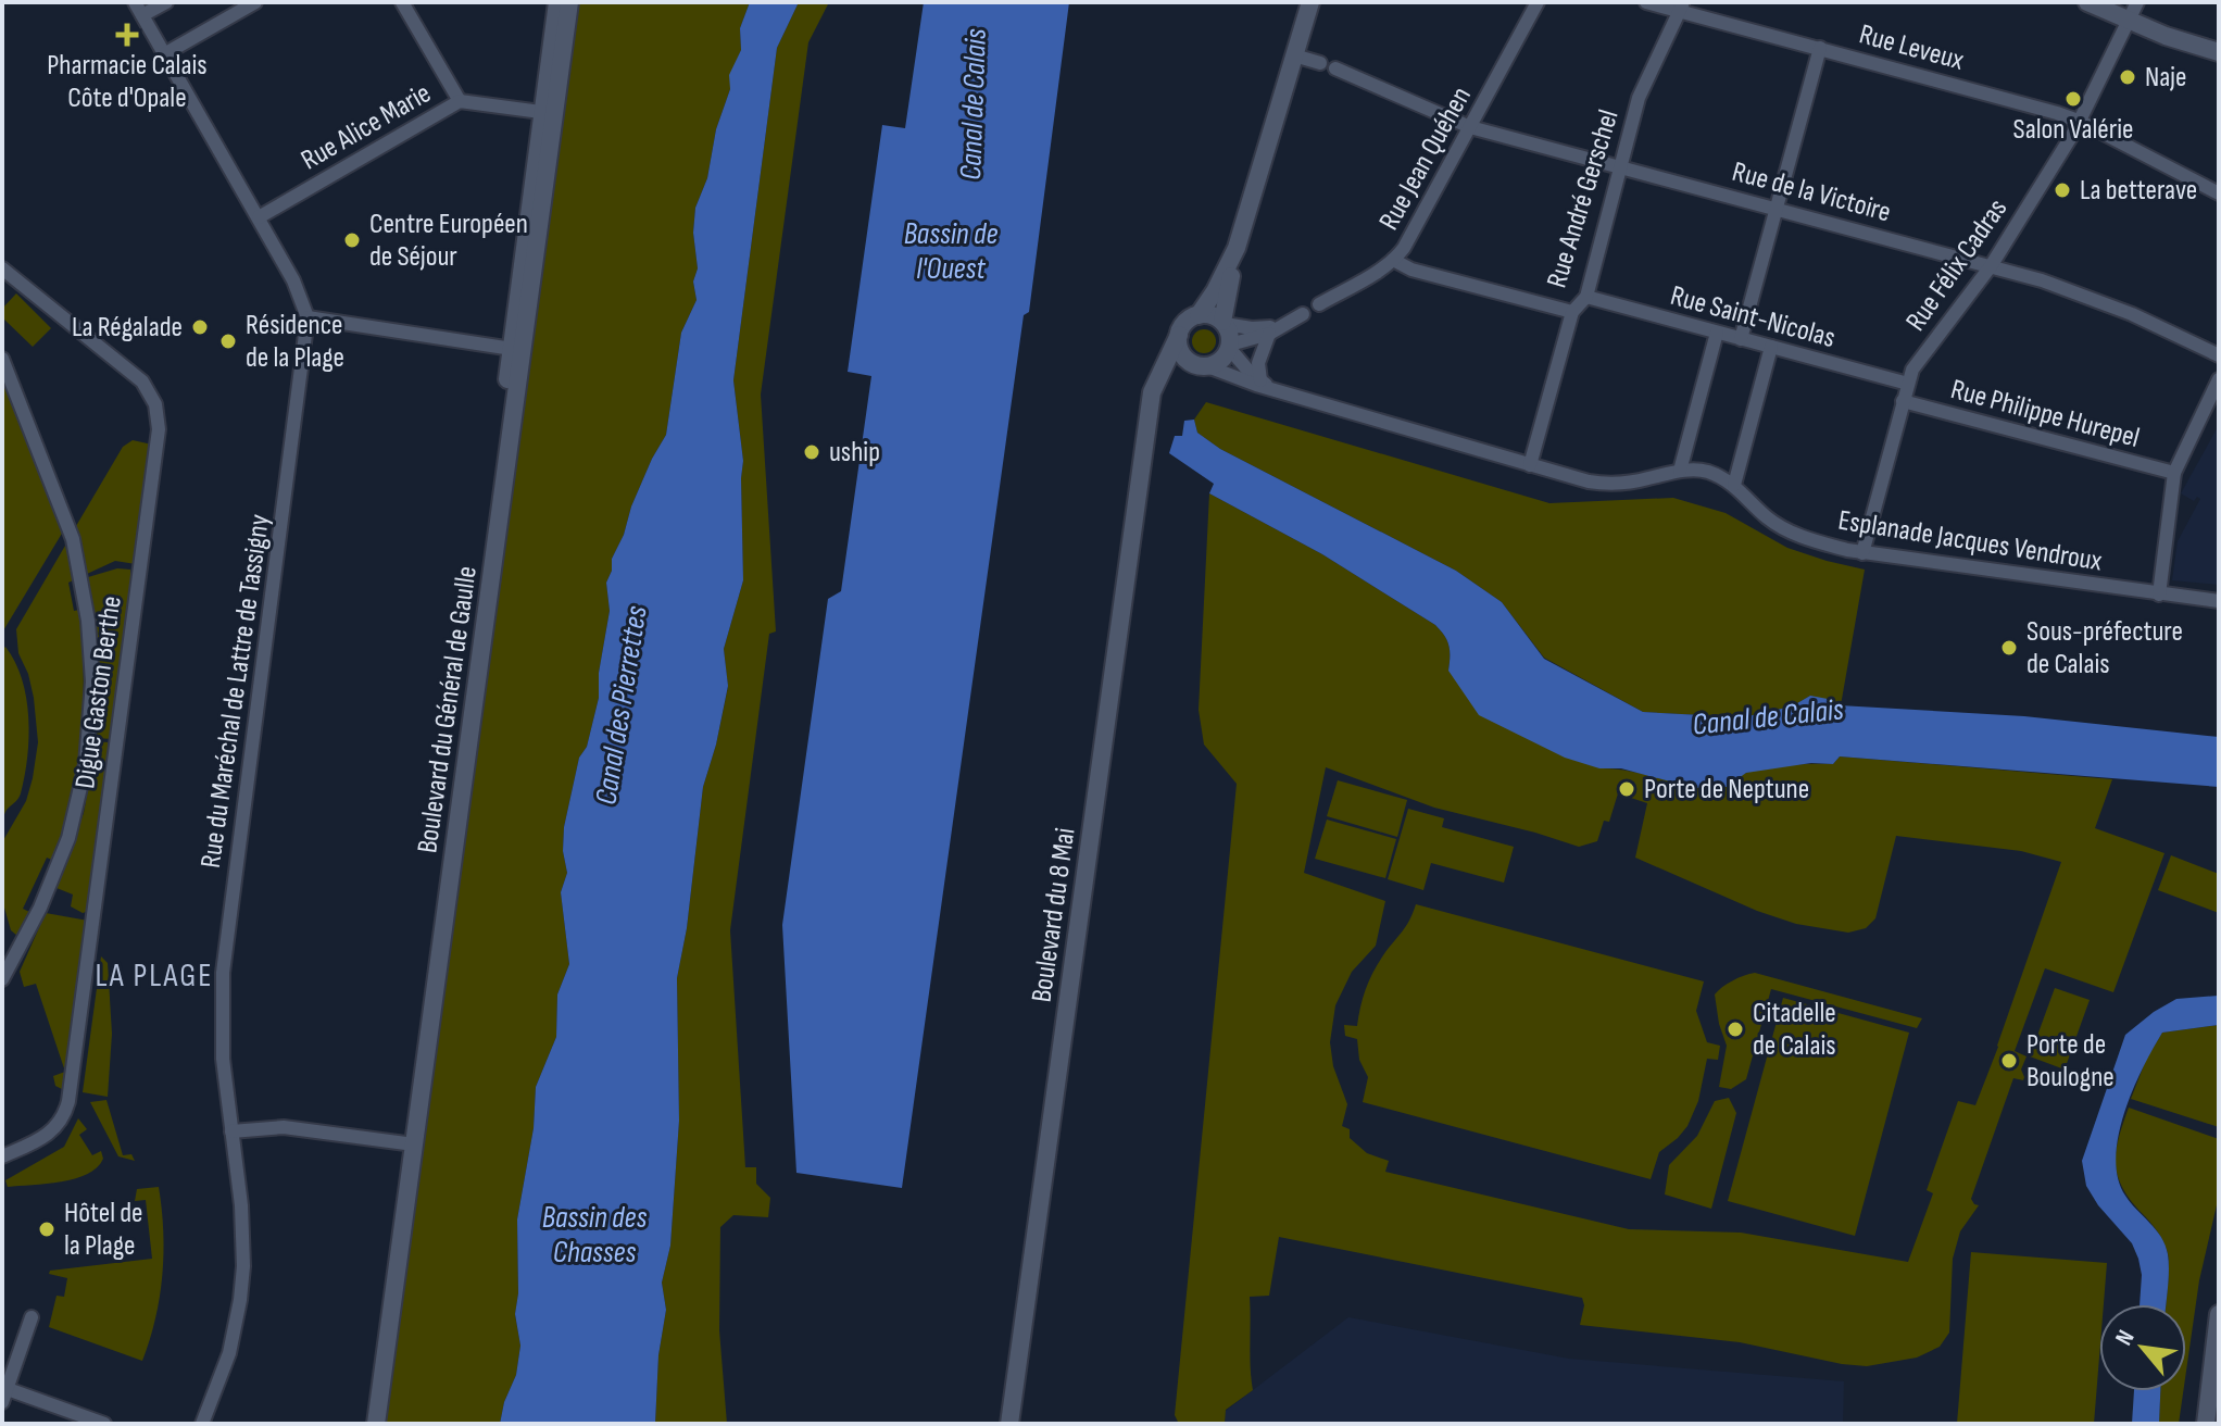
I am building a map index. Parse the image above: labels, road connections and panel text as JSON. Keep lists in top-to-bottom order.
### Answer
{
  "streets": {
    "street": [
      "Rue Leveux",
      "Rue Alice Marie",
      "Rue Jean Quéhen",
      "Rue de la Victoire",
      "Rue André Gerschel",
      "Rue Félix Cadras",
      "Rue Saint-Nicolas",
      "Rue Philippe Hurepel",
      "Esplanade Jacques Vendroux",
      "Rue du Maréchal de Lattre de Tassigny",
      "Digue Gaston Berthe",
      "Boulevard du Général de Gaulle",
      "Boulevard du 8 Mai"
    ]
  },
  "crossings": [
    ["Rue Leveux", "Rue André Gerschel"],
    ["Rue Leveux", "Rue Félix Cadras"],
    ["Rue Alice Marie", "Rue du Maréchal de Lattre de Tassigny"],
    ["Rue Alice Marie", "Boulevard du Général de Gaulle"],
    ["Rue Jean Quéhen", "Rue de la Victoire"],
    ["Rue de la Victoire", "Rue André Gerschel"],
    ["Rue de la Victoire", "Rue Félix Cadras"],
    ["Rue André Gerschel", "Rue Saint-Nicolas"],
    ["Rue André Gerschel", "Esplanade Jacques Vendroux"],
    ["Rue Félix Cadras", "Rue Saint-Nicolas"],
    ["Rue Félix Cadras", "Rue Philippe Hurepel"],
    ["Rue Félix Cadras", "Esplanade Jacques Vendroux"],
    ["Esplanade Jacques Vendroux", "Boulevard du 8 Mai"]
  ],
  "districts": ["LA PLAGE"],
  "water": [
    "Canal de Calais",
    "Bassin de l'Ouest",
    "Canal des Pierrettes",
    "Bassin des Chasses"
  ],
  "places": {
    "health": ["Pharmacie Calais Côte d'Opale"],
    "other": [
      "Naje",
      "Salon Valérie",
      "La betterave",
      "Centre Européen de Séjour",
      "La Régalade",
      "Résidence de la Plage",
      "uship",
      "Sous-préfecture de Calais",
      "Porte de Neptune",
      "Citadelle de Calais",
      "Porte de Boulogne",
      "Hôtel de la Plage"
    ]
  },
  "north": "top left"
}
